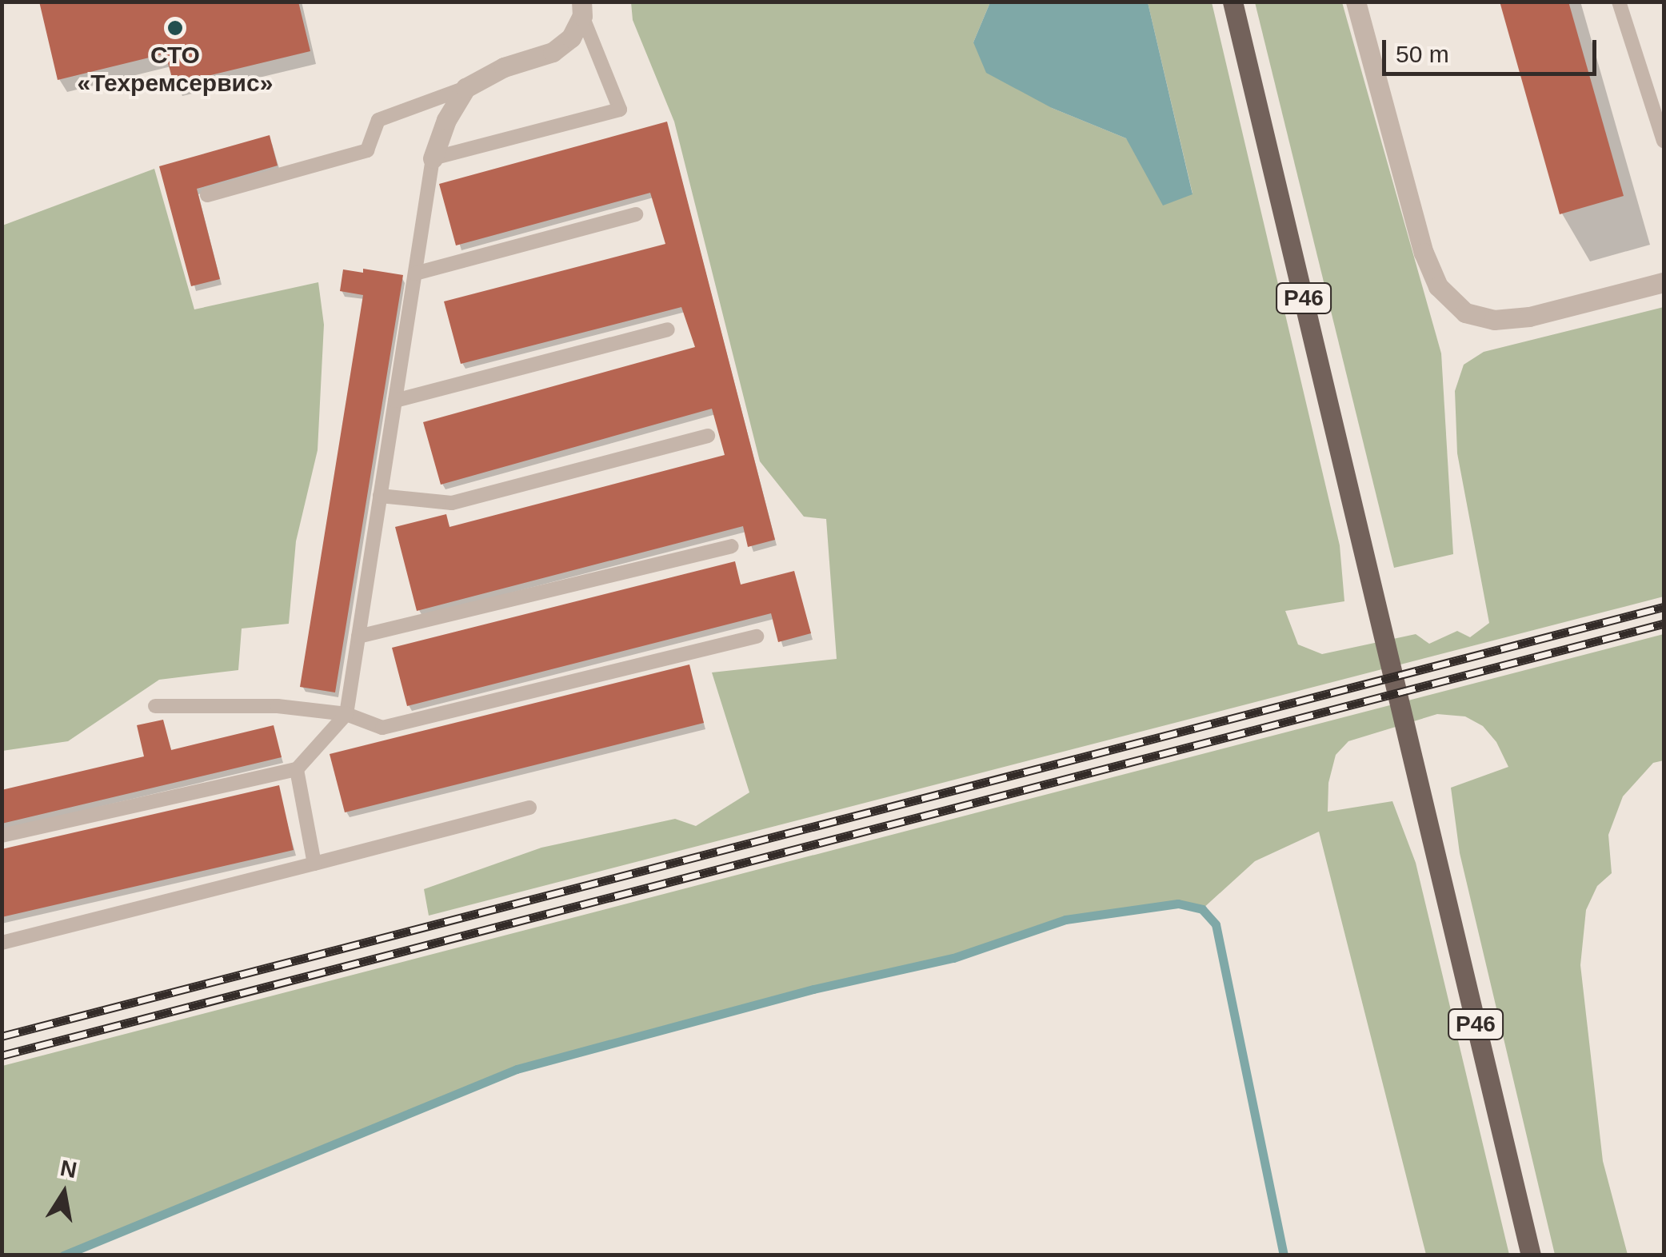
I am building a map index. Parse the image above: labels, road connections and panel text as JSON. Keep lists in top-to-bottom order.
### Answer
{
  "streets": {
    "main road": ["Р46"]
  },
  "places": ["СТО «Техремсервис»"],
  "scale_bar": "50 m",
  "north": "top"
}
